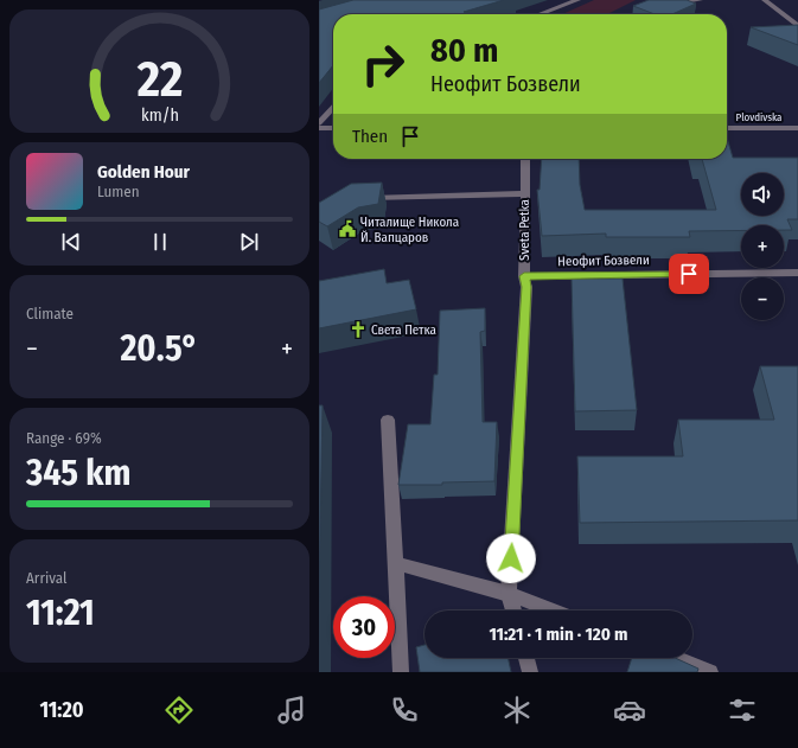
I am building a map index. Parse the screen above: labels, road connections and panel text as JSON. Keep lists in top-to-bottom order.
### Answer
{
  "streets": {
    "street": ["Plovdivska", "Sveta Petka", "Неофит Бозвели"]
  },
  "crossings": [
    ["Sveta Petka", "Неофит Бозвели"]
  ],
  "places": {
    "public building": ["Читалище Никола Й. Вапцаров"],
    "church": ["Света Петка"]
  },
  "page": {
    "turn": ["80 m", "Неофит Бозвели"],
    "then": "Then",
    "song": ["Golden Hour", "Lumen"],
    "map_buttons": ["+", "−"],
    "tile": [
      "Climate",
      ["Range · 69%", "345 km"],
      ["Arrival", "11:21"]
    ],
    "heat": ["−", "20.5°", "+"],
    "limit": "30",
    "trip": "11:21 · 1 min · 120 m",
    "tabs": "11:20",
    "gauge": ["22", "km/h"]
  }
}
